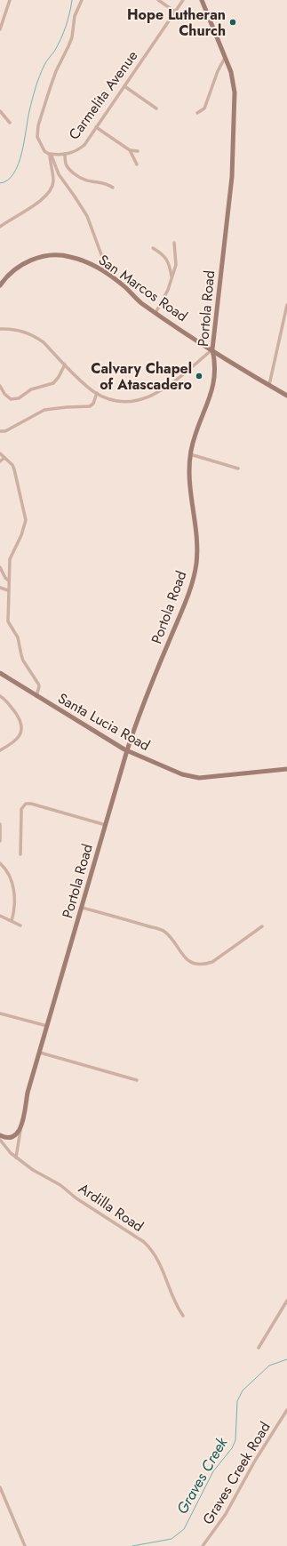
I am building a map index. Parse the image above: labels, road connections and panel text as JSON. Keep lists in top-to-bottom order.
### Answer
{
  "streets": {
    "street": [
      "Carmelita Avenue",
      "San Marcos Road",
      "Portola Road",
      "Santa Lucia Road",
      "Ardilla Road",
      "Graves Creek Road"
    ]
  },
  "crossings": [
    ["San Marcos Road", "Portola Road"],
    ["Portola Road", "Santa Lucia Road"],
    ["Portola Road", "Ardilla Road"]
  ],
  "water": ["Graves Creek"],
  "places": ["Hope Lutheran Church", "Calvary Chapel of Atascadero"]
}
